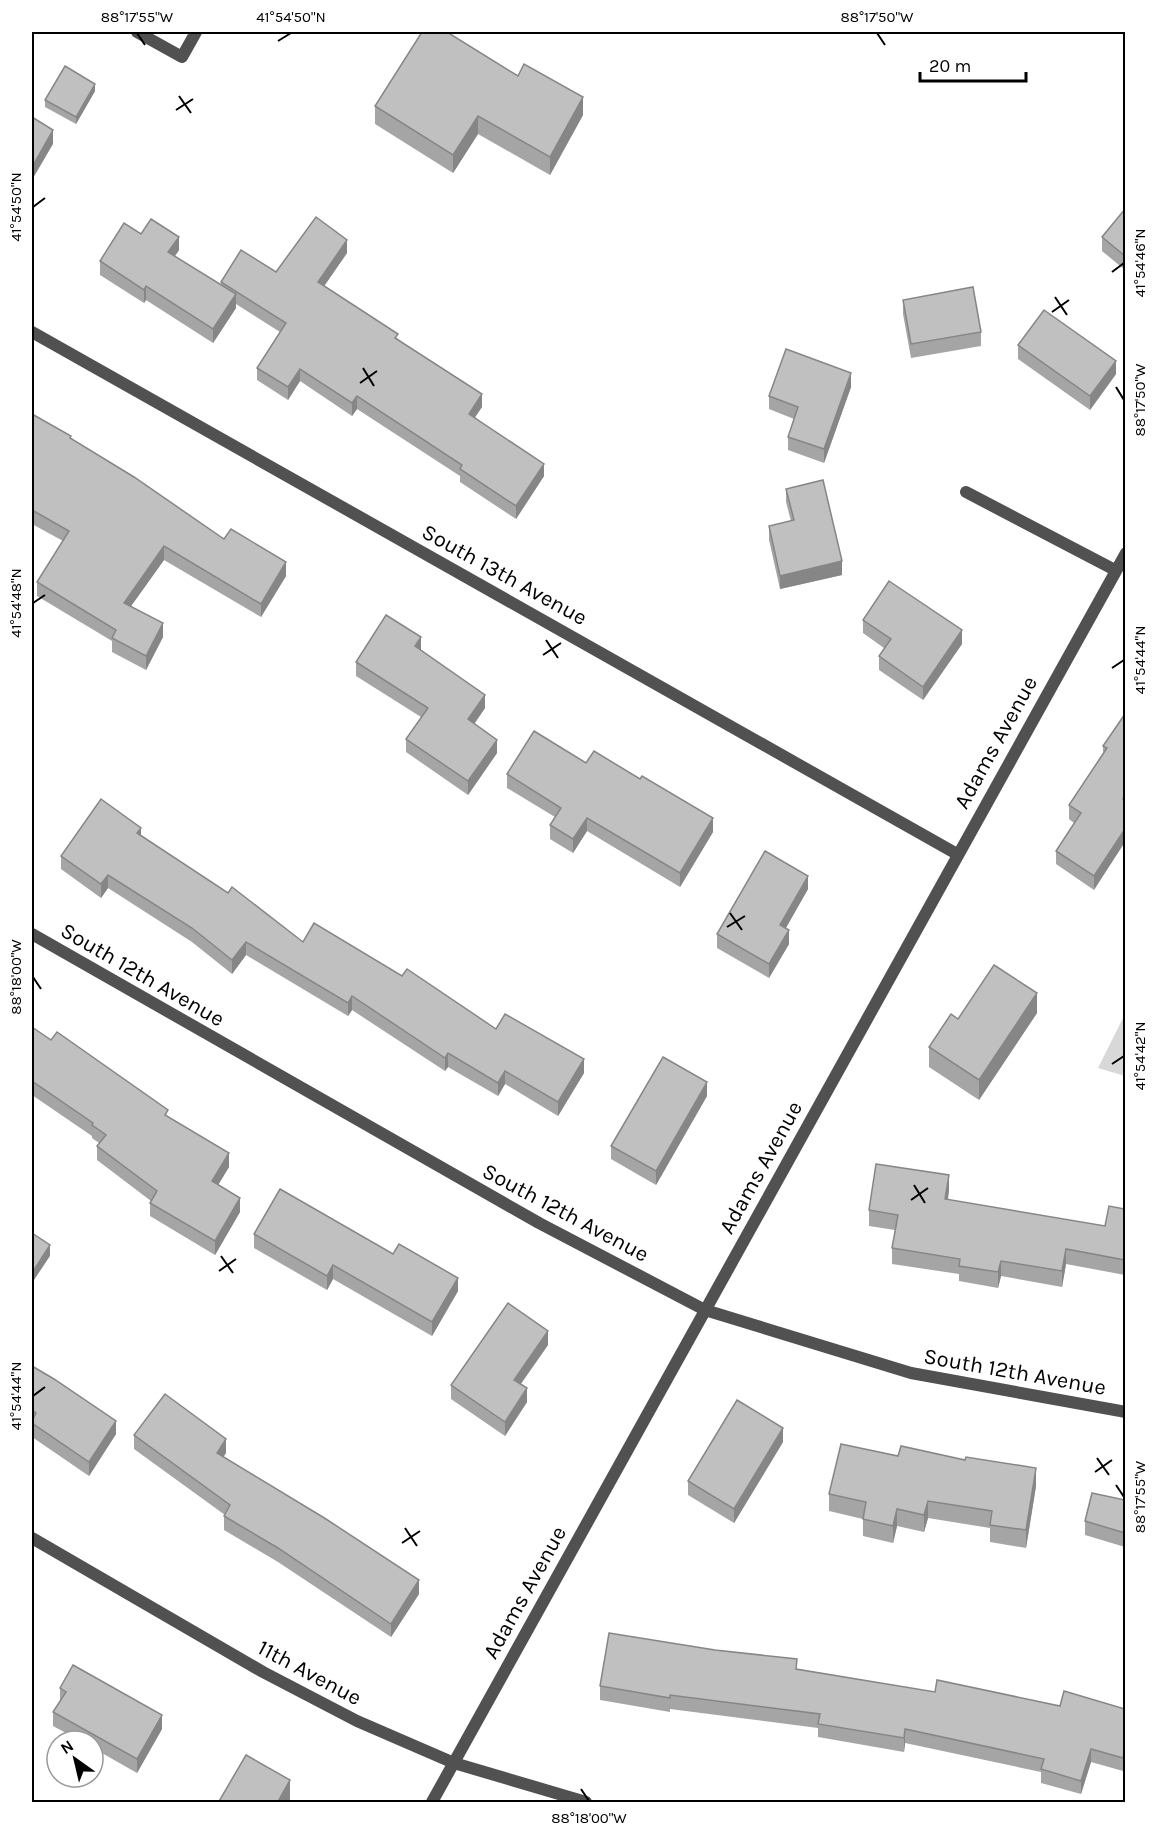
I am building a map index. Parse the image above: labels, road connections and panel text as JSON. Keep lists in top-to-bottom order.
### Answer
{
  "streets": {
    "street": [
      "South 13th Avenue",
      "Adams Avenue",
      "South 12th Avenue",
      "11th Avenue"
    ]
  },
  "crossings": [
    ["South 13th Avenue", "Adams Avenue"],
    ["Adams Avenue", "South 12th Avenue"],
    ["Adams Avenue", "11th Avenue"]
  ],
  "scale_bar": "20 m",
  "north": "top left",
  "coordinates": [
    "88°17'55\"W",
    "41°54'50\"N",
    "88°17'50\"W",
    "41°54'46\"N",
    "41°54'48\"N",
    "41°54'44\"N",
    "88°18'00\"W",
    "41°54'42\"N"
  ]
}
